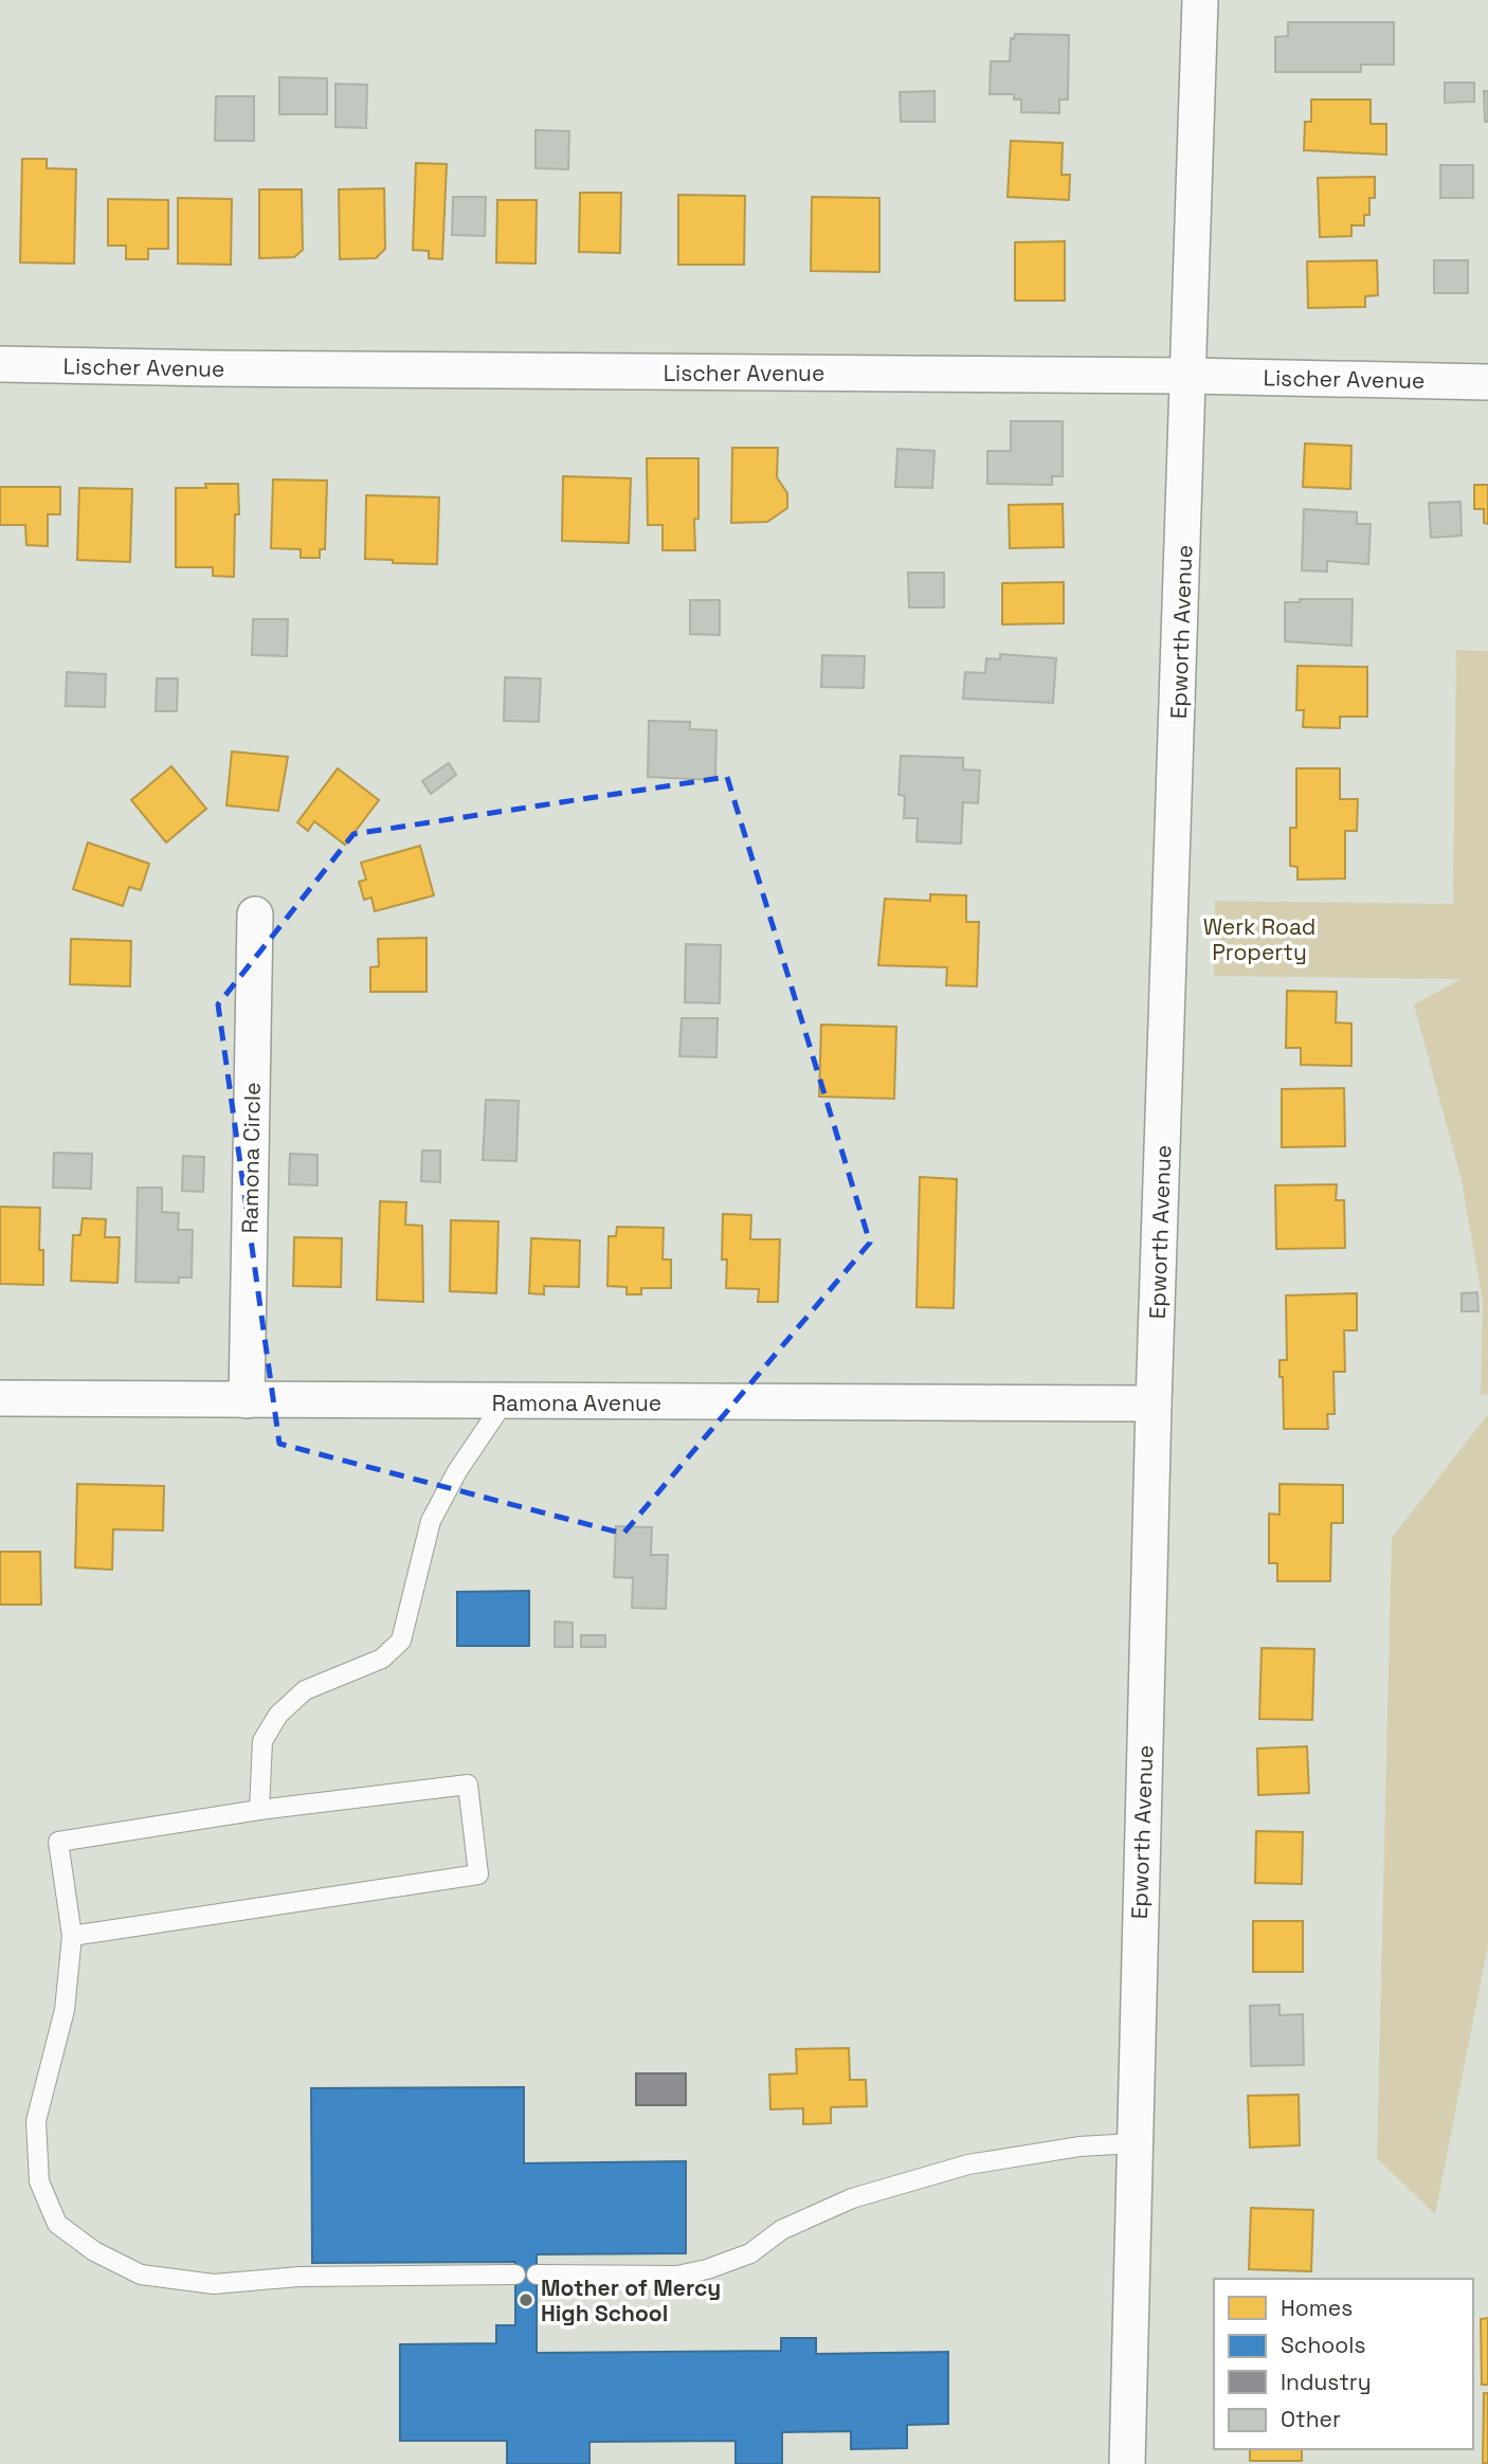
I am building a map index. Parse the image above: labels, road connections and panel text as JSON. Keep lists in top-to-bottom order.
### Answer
{
  "streets": {
    "street": [
      "Lischer Avenue",
      "Epworth Avenue",
      "Ramona Circle",
      "Ramona Avenue"
    ]
  },
  "crossings": [
    ["Lischer Avenue", "Epworth Avenue"],
    ["Epworth Avenue", "Ramona Avenue"],
    ["Ramona Circle", "Ramona Avenue"]
  ],
  "parks": ["Werk Road Property"],
  "places": ["Mother of Mercy High School"],
  "legend": [
    "Homes",
    "Schools",
    "Industry",
    "Other"
  ]
}
